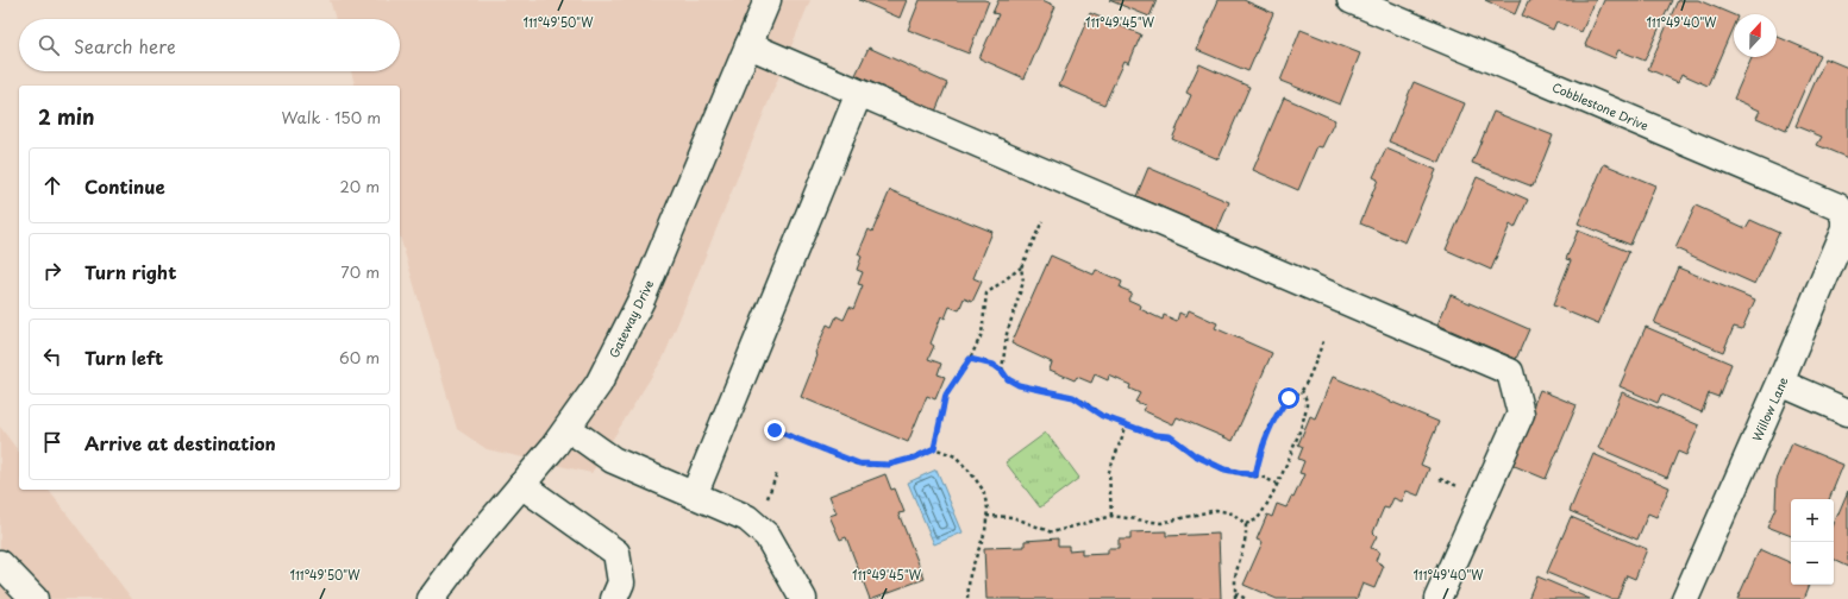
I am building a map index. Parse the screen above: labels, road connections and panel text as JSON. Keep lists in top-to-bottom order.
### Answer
{
  "streets": {
    "street": ["Cobblestone Drive", "Gateway Drive", "Willow Lane"]
  },
  "crossings": [
    ["Cobblestone Drive", "Willow Lane"]
  ],
  "north": "top",
  "page": {
    "search": "Search here",
    "heading": ["2 min", "Walk · 150 m"],
    "list": [
      ["Continue", "20 m"],
      ["Turn right", "70 m"],
      ["Turn left", "60 m"],
      "Arrive at destination"
    ],
    "map_buttons": ["+", "−"]
  },
  "coordinates": ["111°49'40\"W", "111°49'50\"W", "111°49'45\"W"]
}
